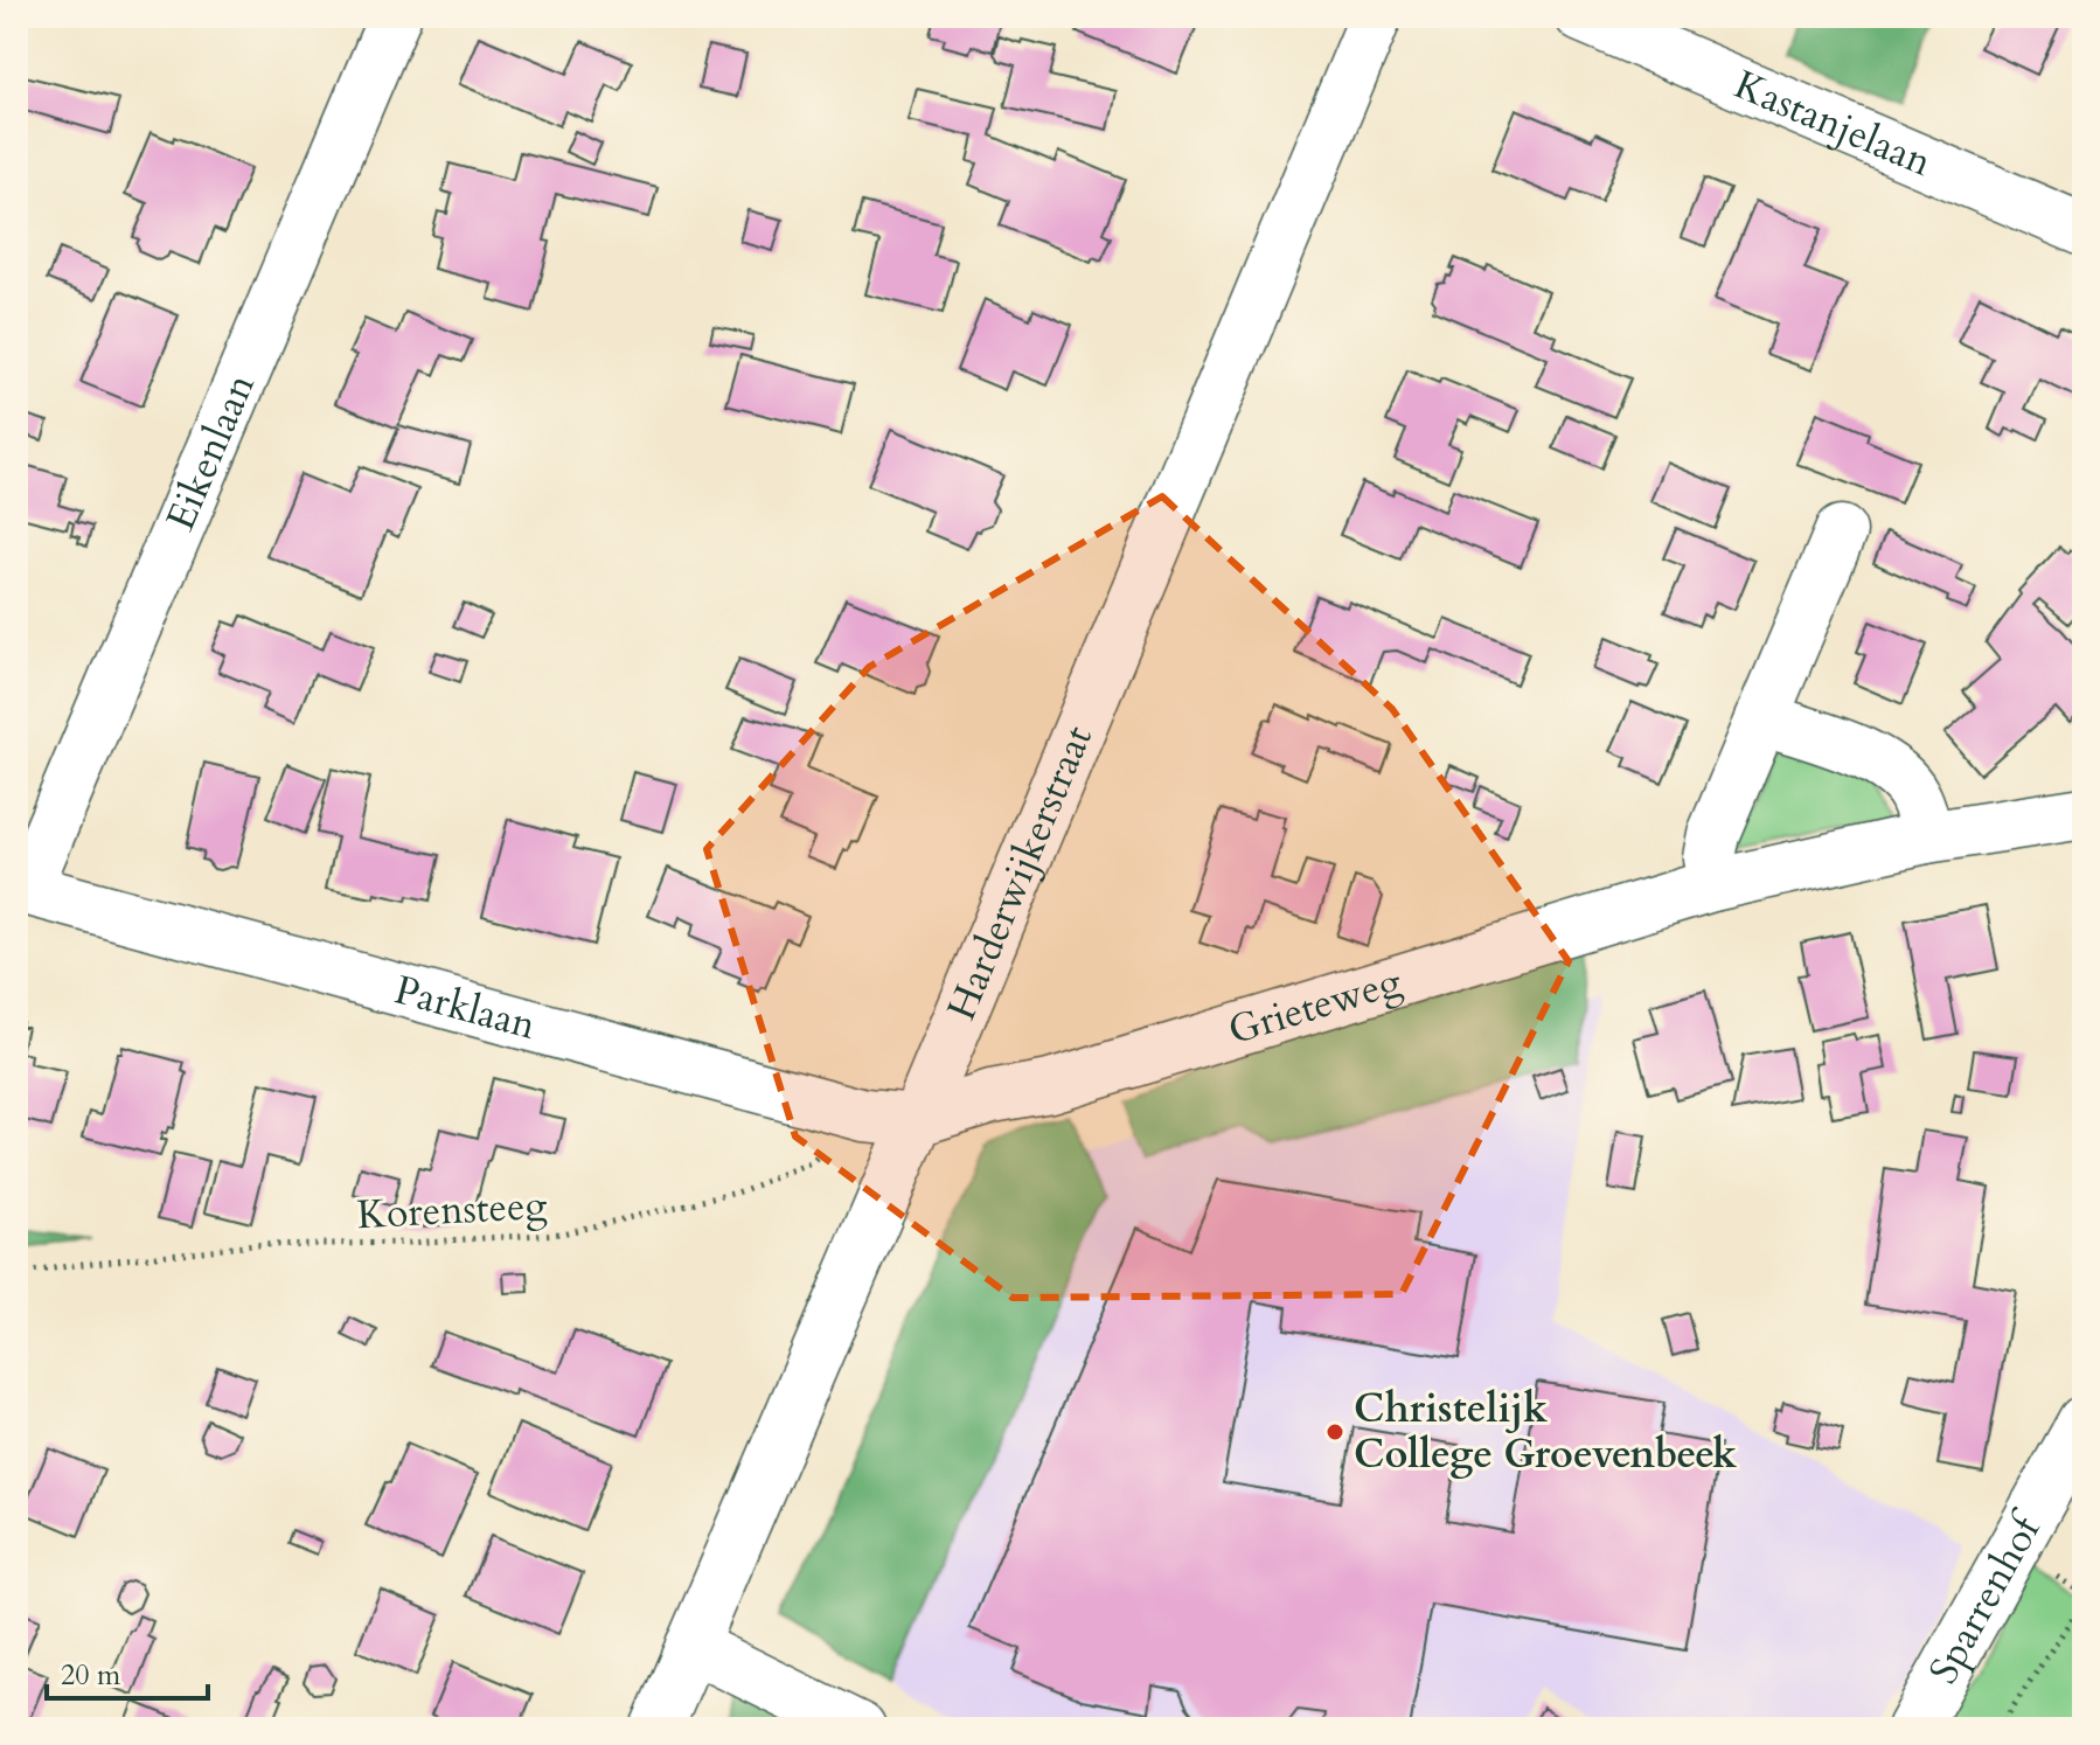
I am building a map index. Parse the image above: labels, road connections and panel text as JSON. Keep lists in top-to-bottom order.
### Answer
{
  "streets": {
    "street": [
      "Kastanjelaan",
      "Eikenlaan",
      "Harderwijkerstraat",
      "Grieteweg",
      "Parklaan",
      "Sparrenhof"
    ],
    "path": ["Korensteeg"]
  },
  "crossings": [
    ["Eikenlaan", "Parklaan"],
    ["Harderwijkerstraat", "Grieteweg"],
    ["Harderwijkerstraat", "Parklaan"],
    ["Grieteweg", "Parklaan"],
    ["Parklaan", "Korensteeg"]
  ],
  "places": ["Christelijk College Groevenbeek"],
  "scale_bar": "20 m"
}
